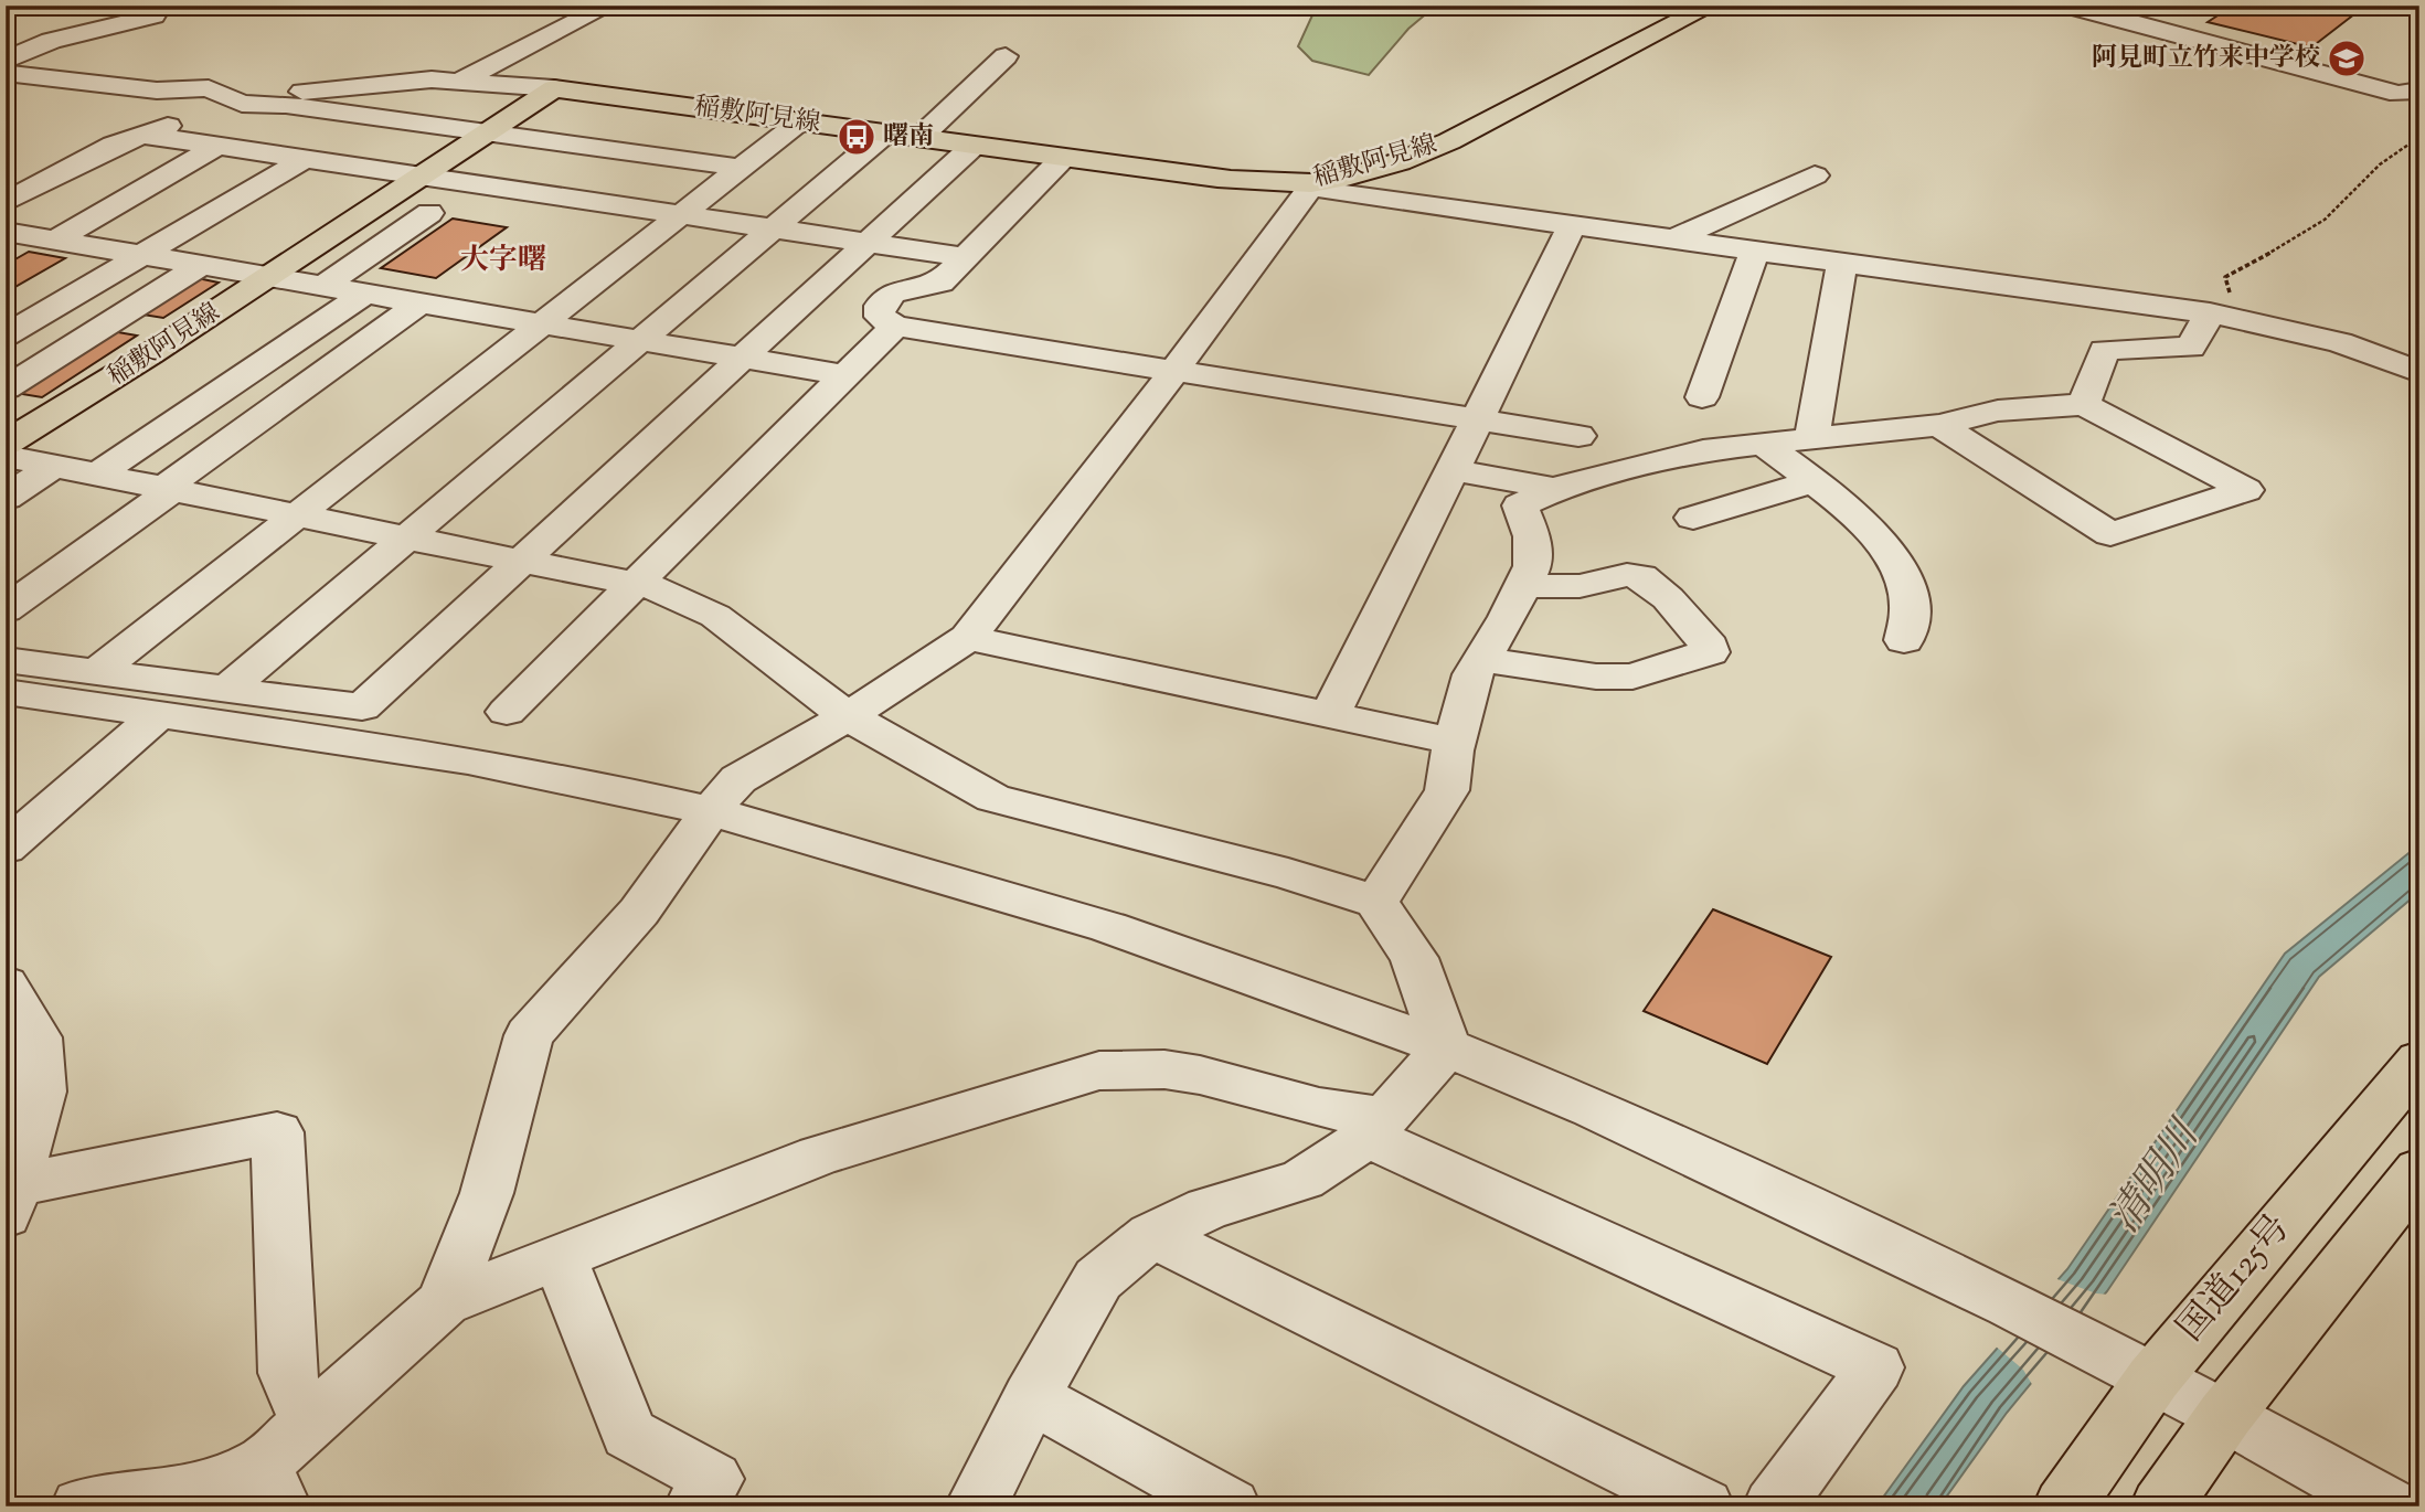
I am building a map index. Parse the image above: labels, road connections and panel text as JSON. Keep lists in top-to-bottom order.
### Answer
{
  "streets": {
    "main road": ["稲敷阿見線", "国道125号"]
  },
  "districts": ["大字曙"],
  "water": ["清明川"],
  "places": {
    "school or university": ["阿見町立竹来中学校"],
    "bus stop": ["曙南"]
  }
}
